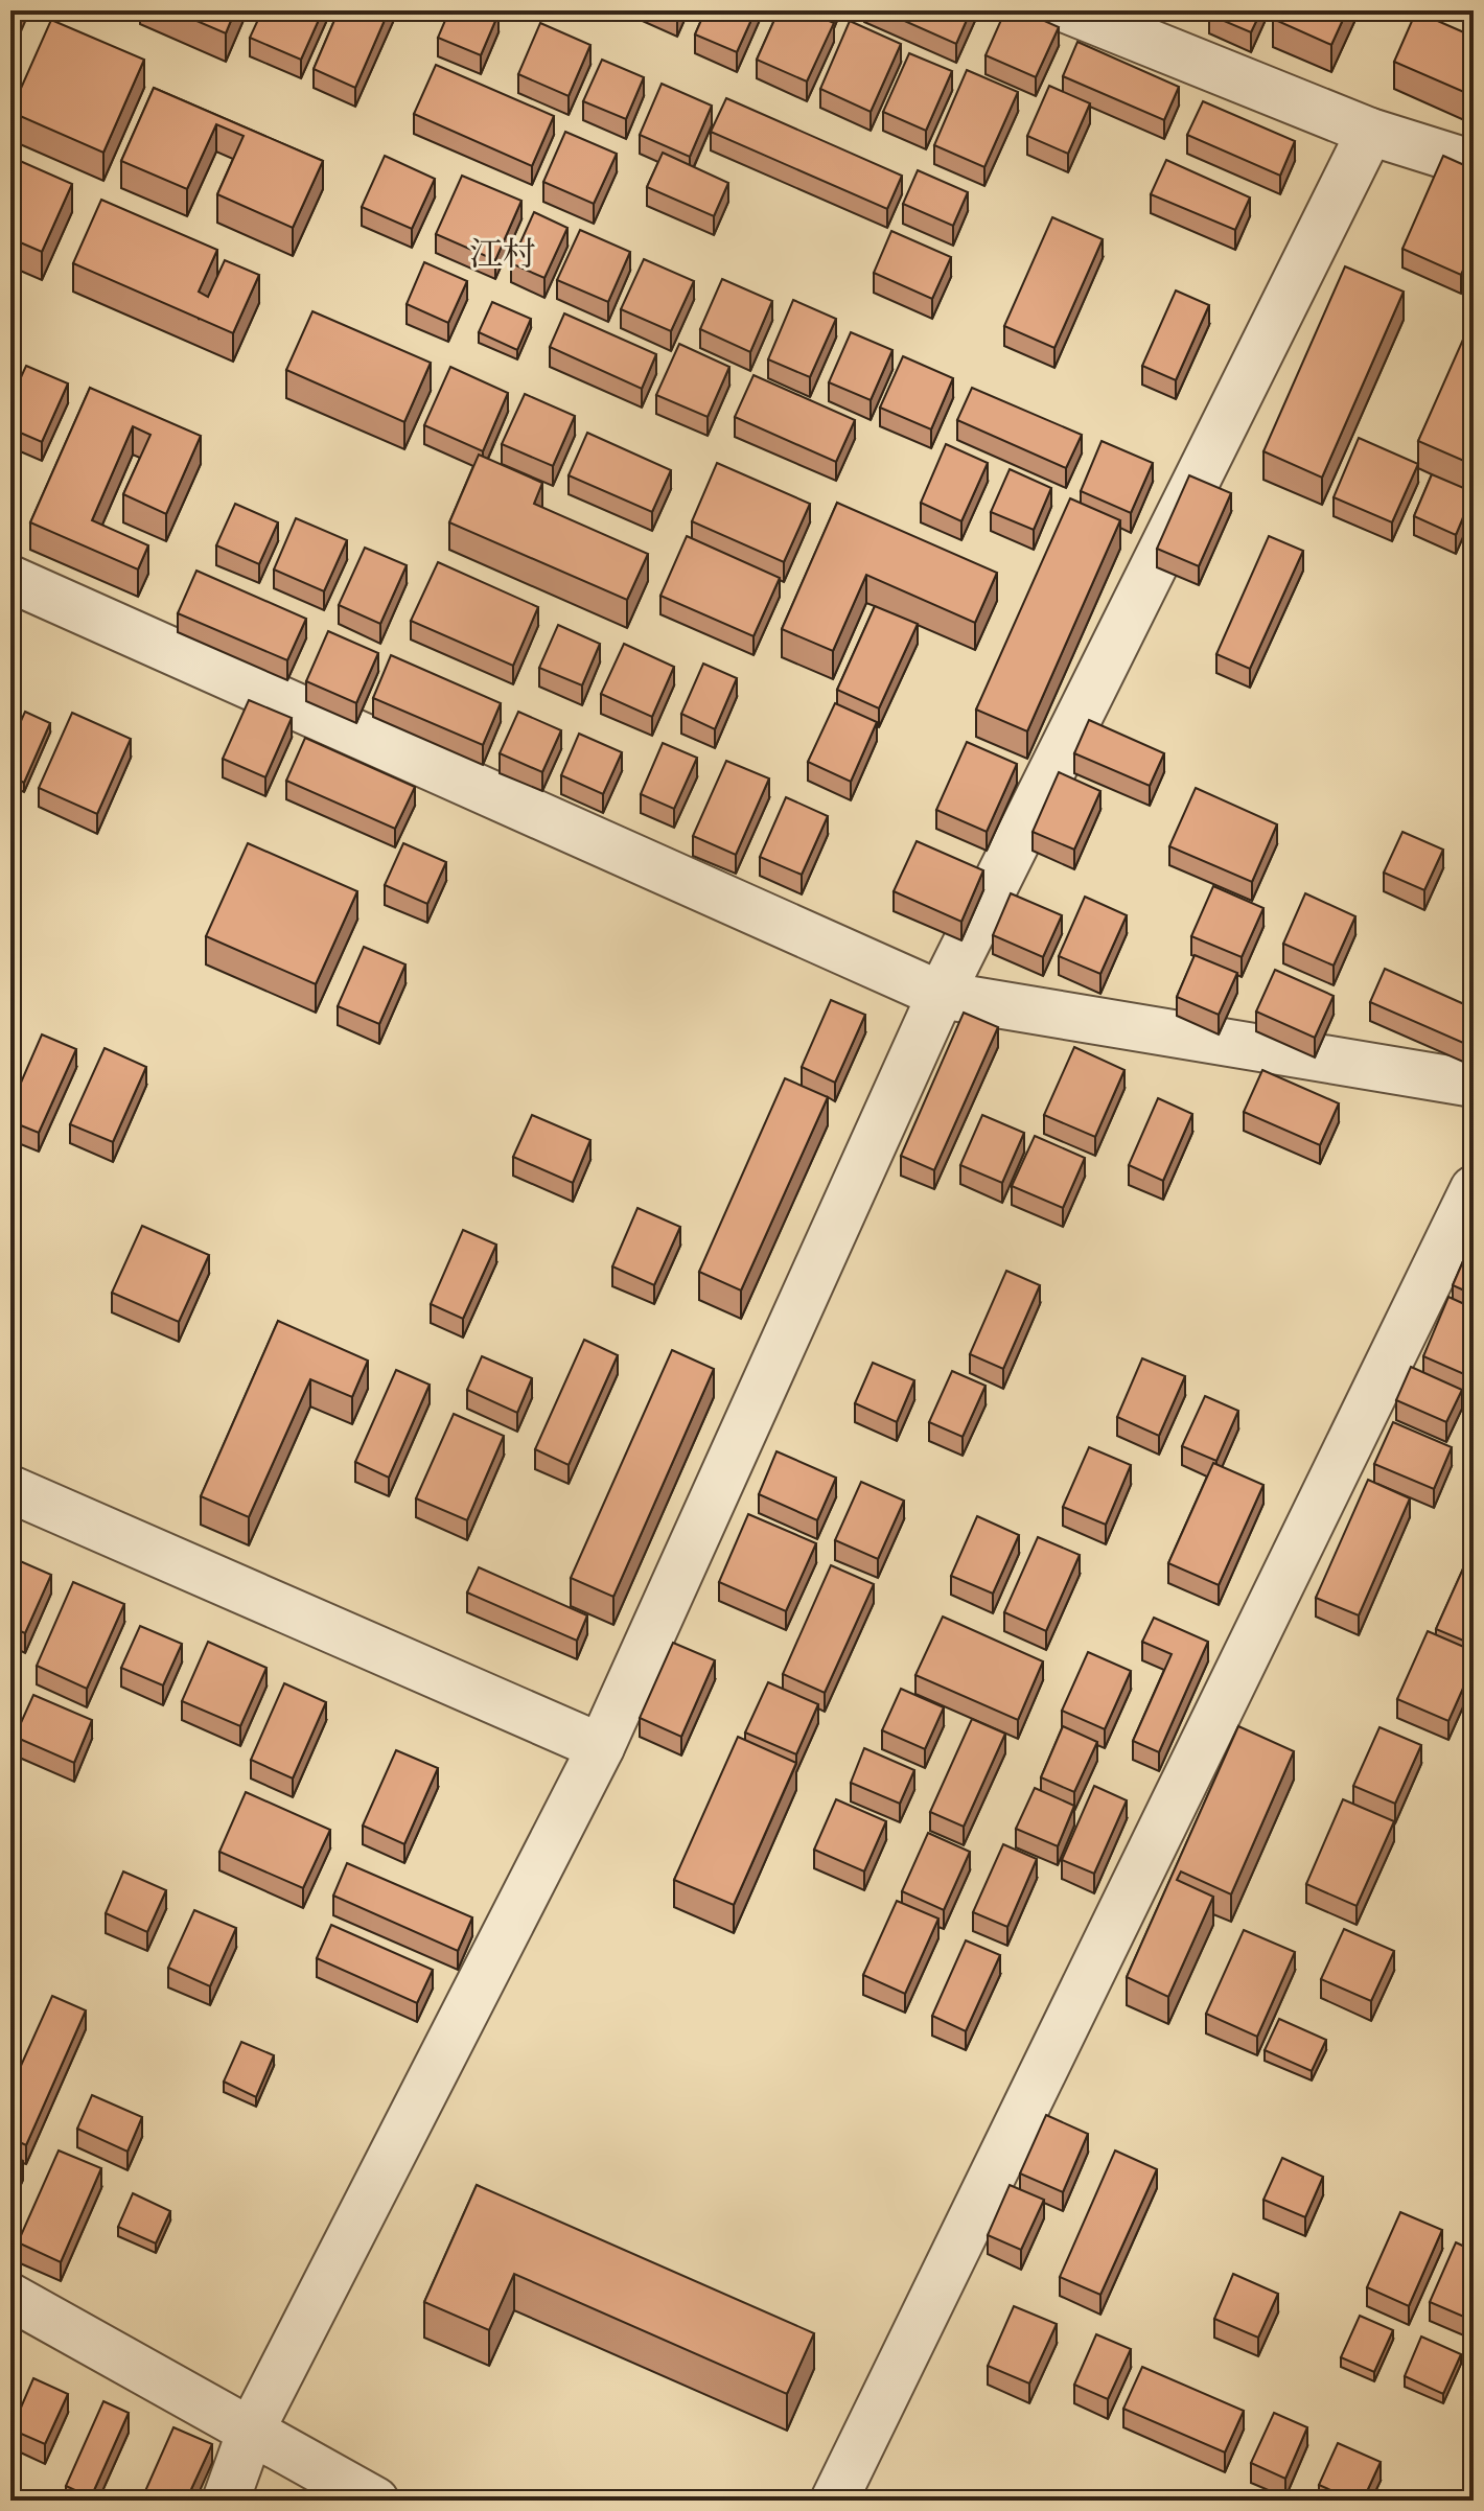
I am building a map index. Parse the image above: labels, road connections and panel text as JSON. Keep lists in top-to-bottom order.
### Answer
{
  "districts": ["江村"]
}
